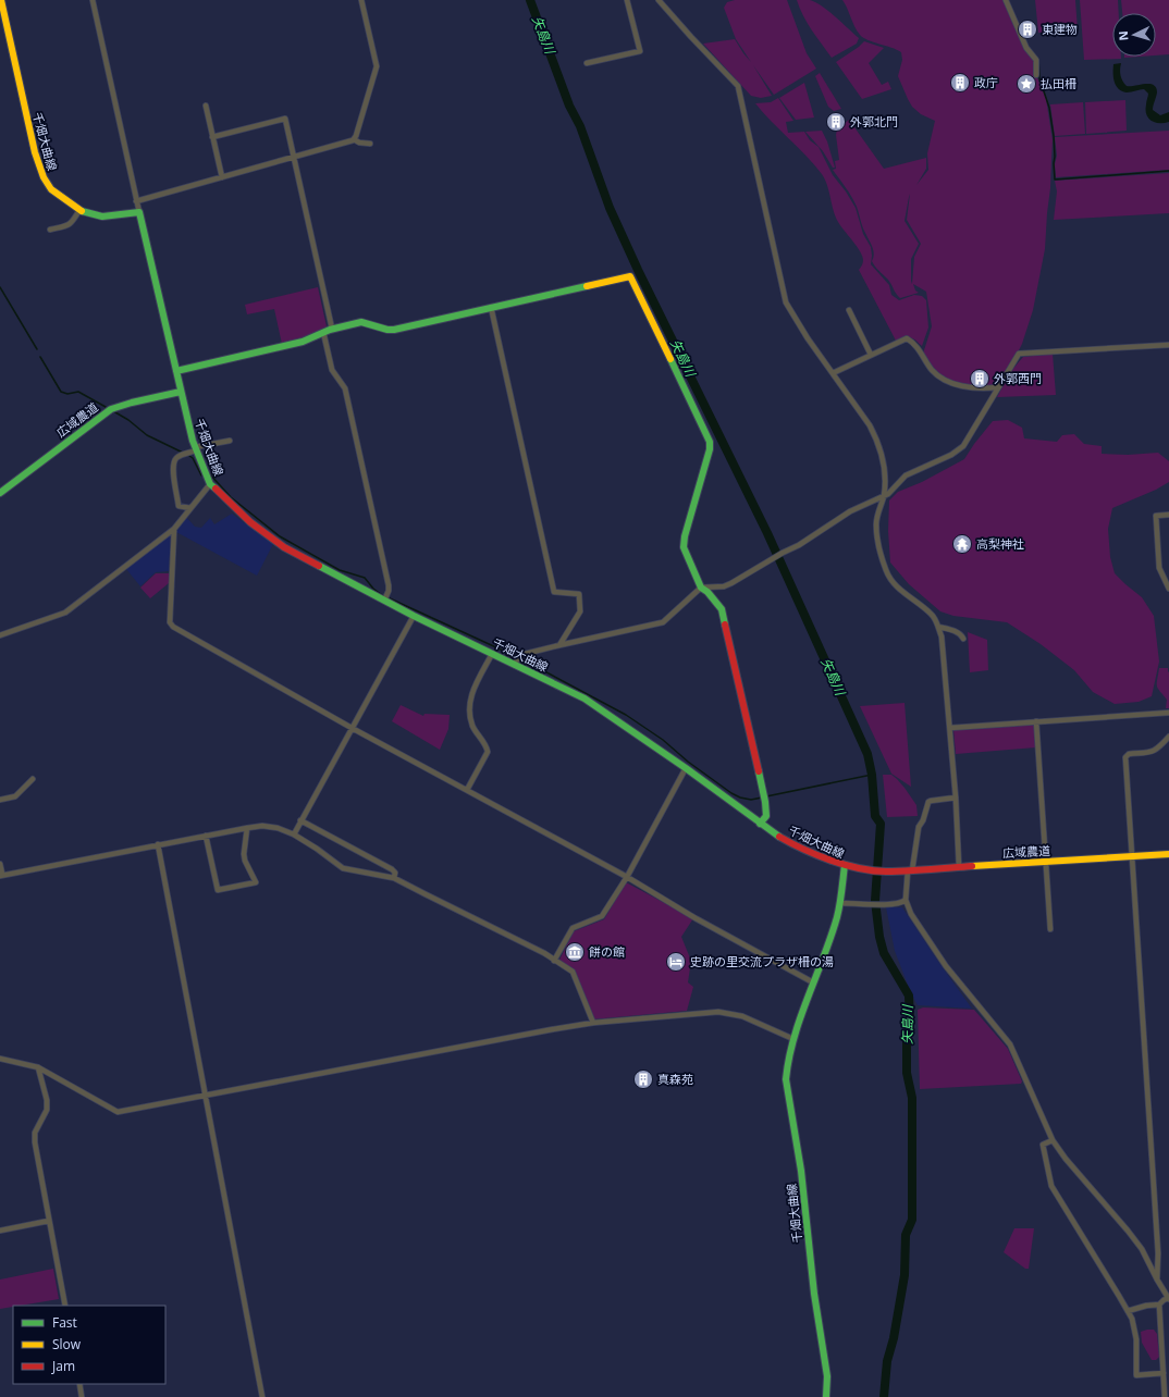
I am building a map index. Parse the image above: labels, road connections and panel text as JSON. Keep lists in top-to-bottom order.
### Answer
{
  "streets": {
    "main road": ["千畑大曲線", "広域農道"]
  },
  "crossings": [
    ["千畑大曲線", "広域農道"]
  ],
  "water": ["矢島川"],
  "places": {
    "building": [
      "東建物",
      "政庁",
      "外郭北門",
      "外郭西門",
      "真森苑"
    ],
    "place": ["払田柵"],
    "temple": ["高梨神社"],
    "museum": ["餅の館"],
    "hotel": ["史跡の里交流プラザ柵の湯"]
  },
  "legend": ["Fast", "Slow", "Jam"],
  "north": "left"
}
